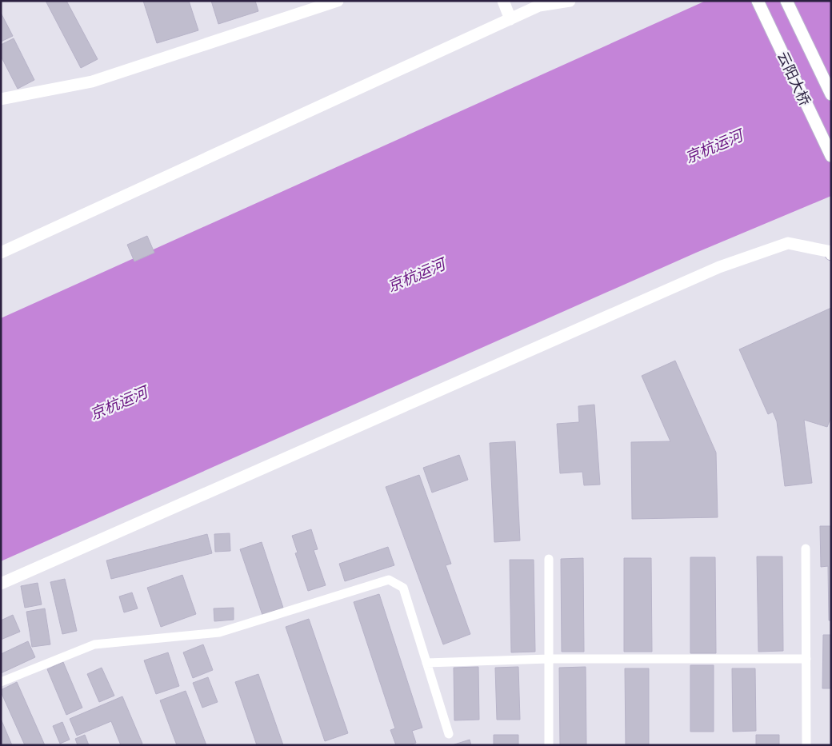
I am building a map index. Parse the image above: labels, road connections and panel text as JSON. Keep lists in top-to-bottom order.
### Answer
{
  "streets": {
    "street": ["云阳大桥"]
  },
  "water": ["京杭运河"]
}
